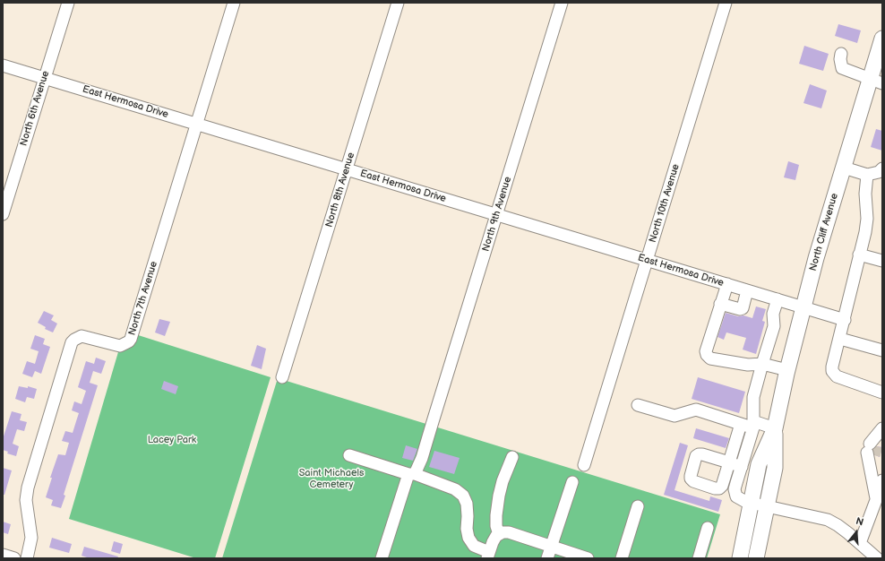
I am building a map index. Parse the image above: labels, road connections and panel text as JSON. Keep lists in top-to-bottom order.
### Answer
{
  "streets": {
    "main road": ["North Cliff Avenue"],
    "street": [
      "East Hermosa Drive",
      "North 6th Avenue",
      "North 8th Avenue",
      "North 10th Avenue",
      "North 9th Avenue",
      "North 7th Avenue"
    ]
  },
  "crossings": [
    ["East Hermosa Drive", "North 6th Avenue"],
    ["East Hermosa Drive", "North 8th Avenue"],
    ["East Hermosa Drive", "North 10th Avenue"],
    ["East Hermosa Drive", "North 9th Avenue"],
    ["East Hermosa Drive", "North Cliff Avenue"],
    ["East Hermosa Drive", "North 7th Avenue"]
  ],
  "parks": ["Lacey Park", "Saint Michaels Cemetery"],
  "north": "top"
}
